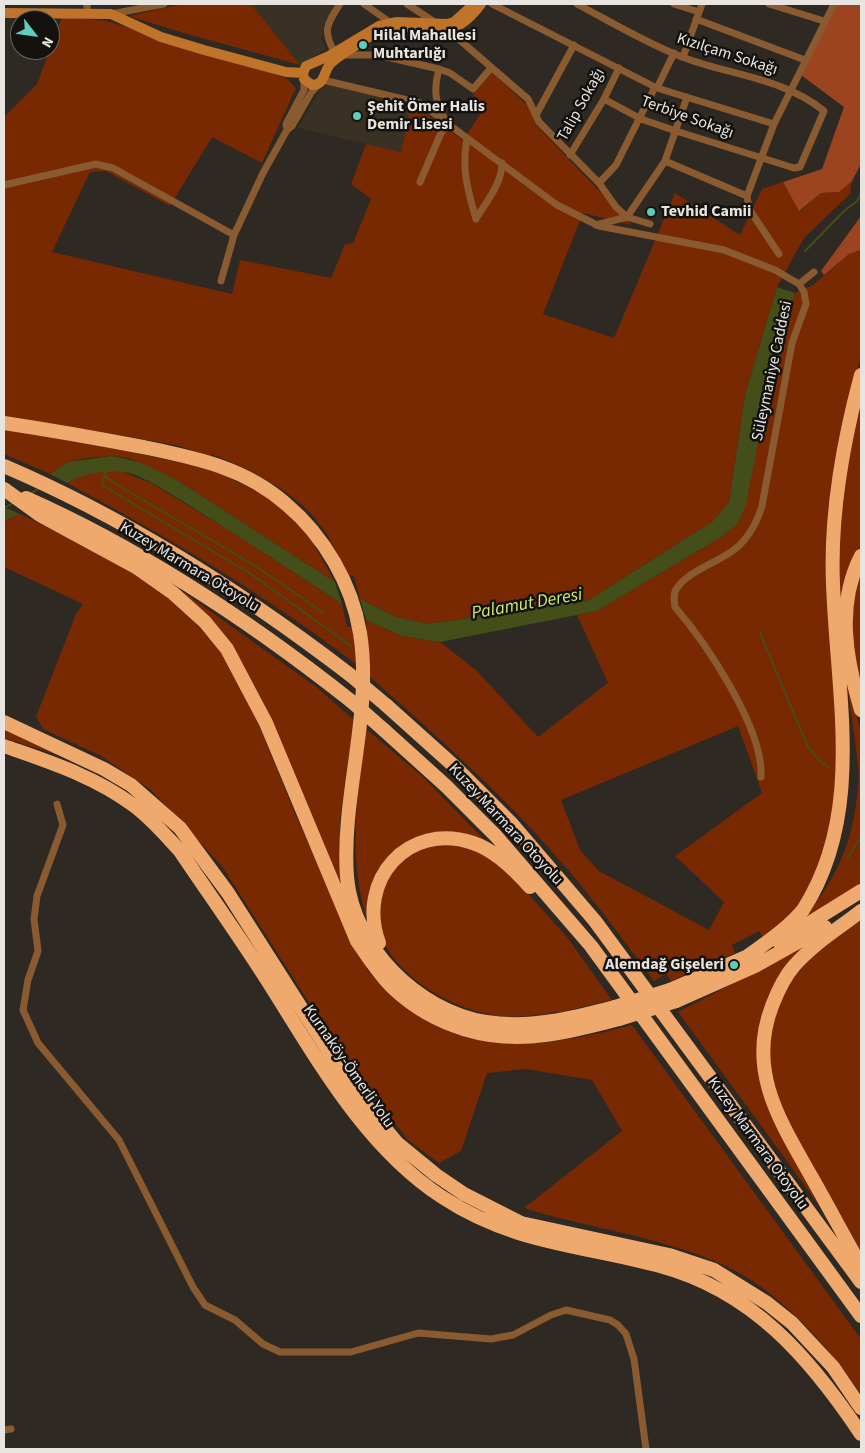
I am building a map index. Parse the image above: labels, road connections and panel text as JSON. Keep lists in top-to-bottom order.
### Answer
{
  "streets": {
    "highway": ["Kuzey Marmara Otoyolu", "Kurnaköy-Ömerli Yolu"],
    "street": [
      "Kızılçam Sokağı",
      "Talip Sokağı",
      "Terbiye Sokağı",
      "Süleymaniye Caddesi"
    ]
  },
  "crossings": [
    ["Kızılçam Sokağı", "Terbiye Sokağı"],
    ["Talip Sokağı", "Terbiye Sokağı"]
  ],
  "water": ["Palamut Deresi"],
  "places": [
    "Hilal Mahallesi Muhtarlığı",
    "Şehit Ömer Halis Demir Lisesi",
    "Tevhid Camii",
    "Alemdağ Gişeleri"
  ],
  "north": "bottom right"
}
